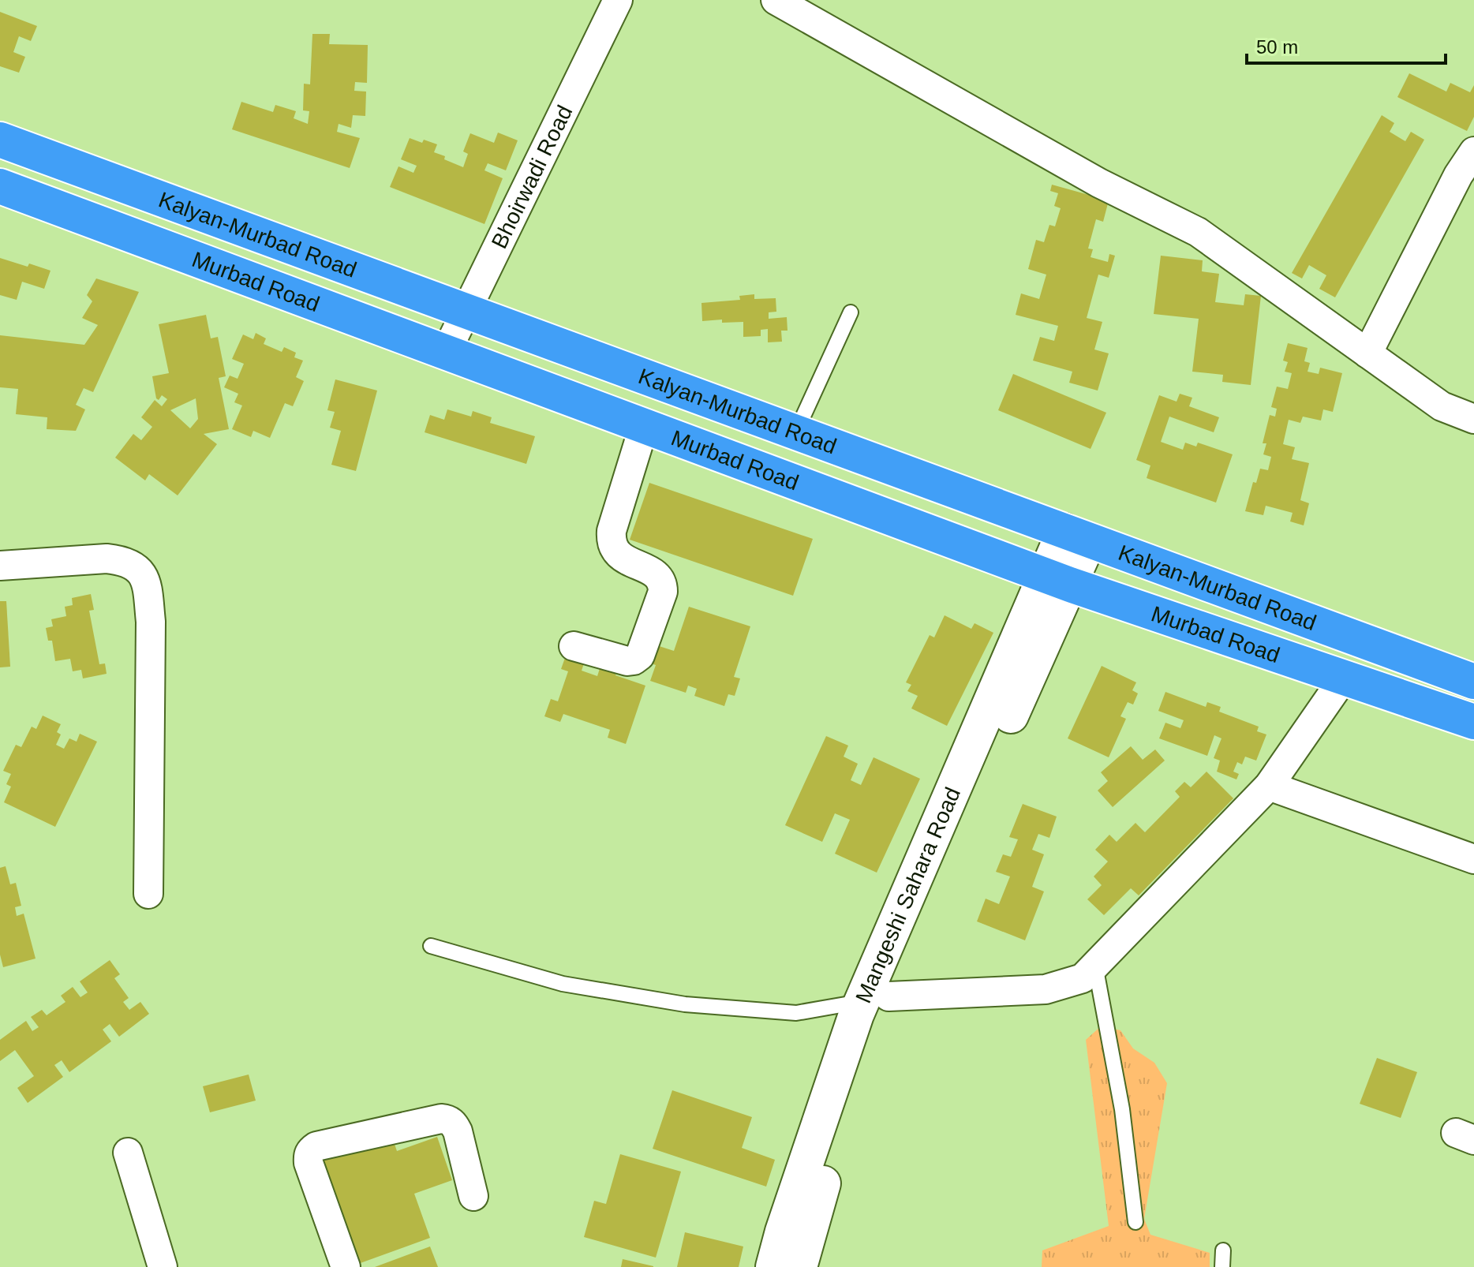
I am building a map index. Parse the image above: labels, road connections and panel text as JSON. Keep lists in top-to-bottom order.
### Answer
{
  "streets": {
    "highway": ["Kalyan-Murbad Road", "Murbad Road"],
    "street": ["Bhoirwadi Road", "Mangeshi Sahara Road"]
  },
  "crossings": [
    ["Bhoirwadi Road", "Kalyan-Murbad Road"],
    ["Bhoirwadi Road", "Murbad Road"],
    ["Kalyan-Murbad Road", "Mangeshi Sahara Road"],
    ["Murbad Road", "Mangeshi Sahara Road"]
  ],
  "scale_bar": "50 m"
}
